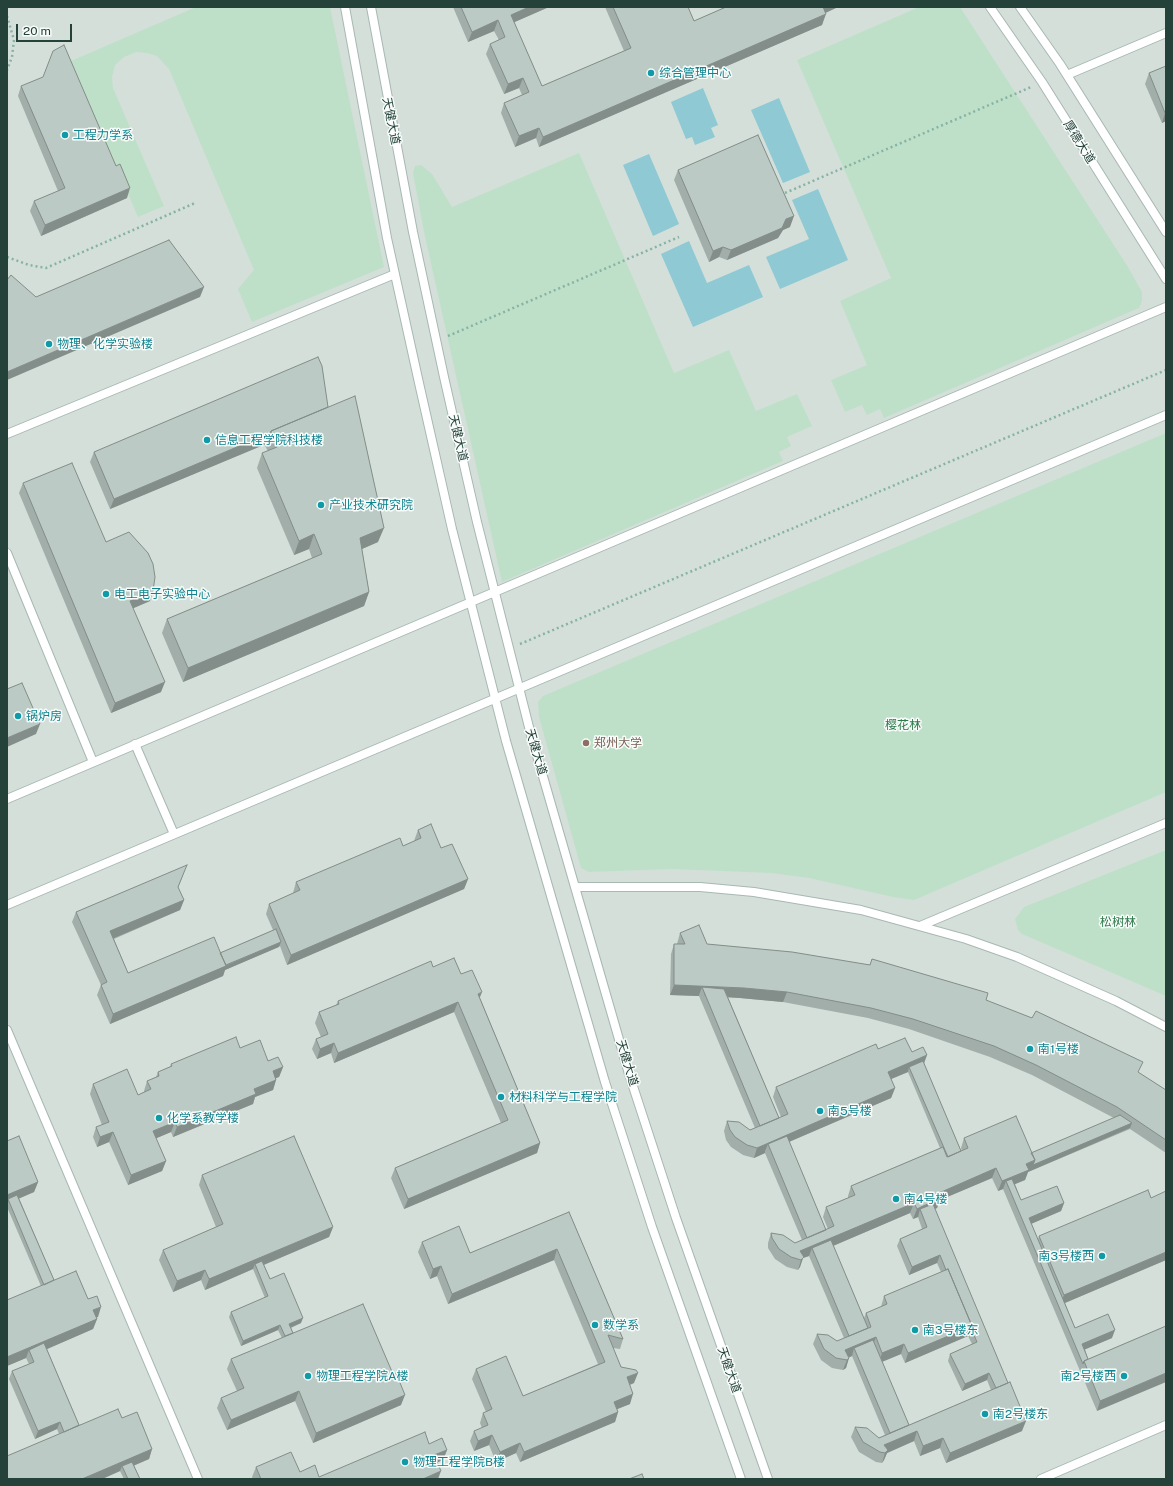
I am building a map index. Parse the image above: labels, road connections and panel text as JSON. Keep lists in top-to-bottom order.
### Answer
{
  "streets": {
    "lane": ["天健大道", "厚德大道"]
  },
  "parks": ["樱花林", "松树林"],
  "places": [
    "综合管理中心",
    "工程力学系",
    "物理、化学实验楼",
    "信息工程学院科技楼",
    "产业技术研究院",
    "电工电子实验中心",
    "锅炉房",
    "郑州大学",
    "南1号楼",
    "材料科学与工程学院",
    "南5号楼",
    "化学系教学楼",
    "南4号楼",
    "南3号楼西",
    "数学系",
    "南3号楼东",
    "物理工程学院A楼",
    "南2号楼西",
    "南2号楼东",
    "物理工程学院B楼"
  ],
  "scale_bar": "20 m"
}
